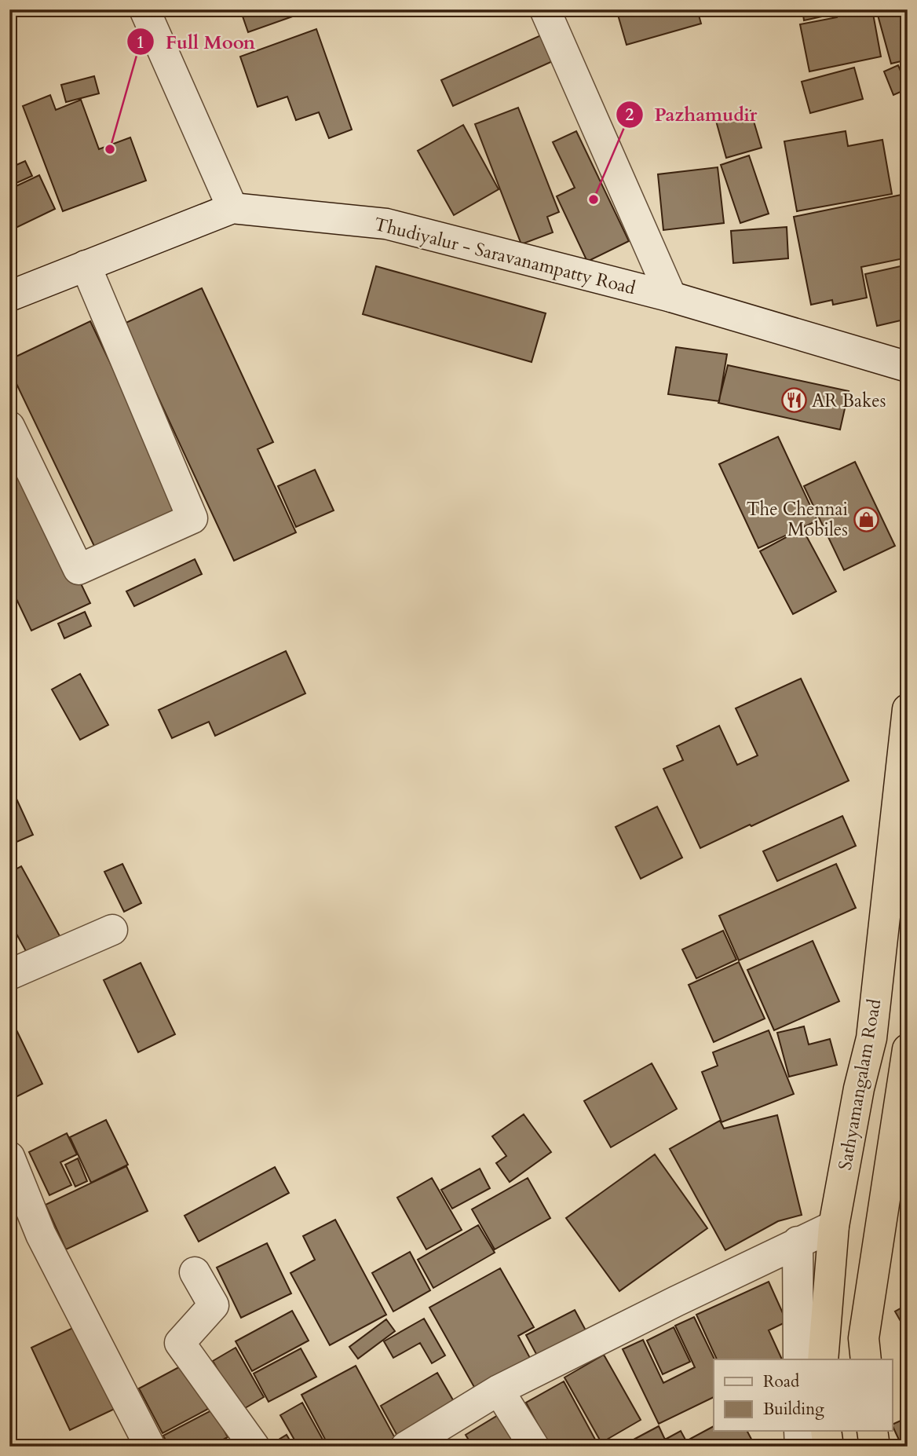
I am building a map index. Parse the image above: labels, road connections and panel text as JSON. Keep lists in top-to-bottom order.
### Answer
{
  "streets": {
    "highway": ["Sathyamangalam Road"],
    "street": ["Thudiyalur - Saravanampatty Road"]
  },
  "places": {
    "other": ["Full Moon", "Pazhamudir"],
    "restaurant": ["AR Bakes"],
    "shop": ["The Chennai Mobiles"]
  },
  "legend": ["Road", "Building"]
}
